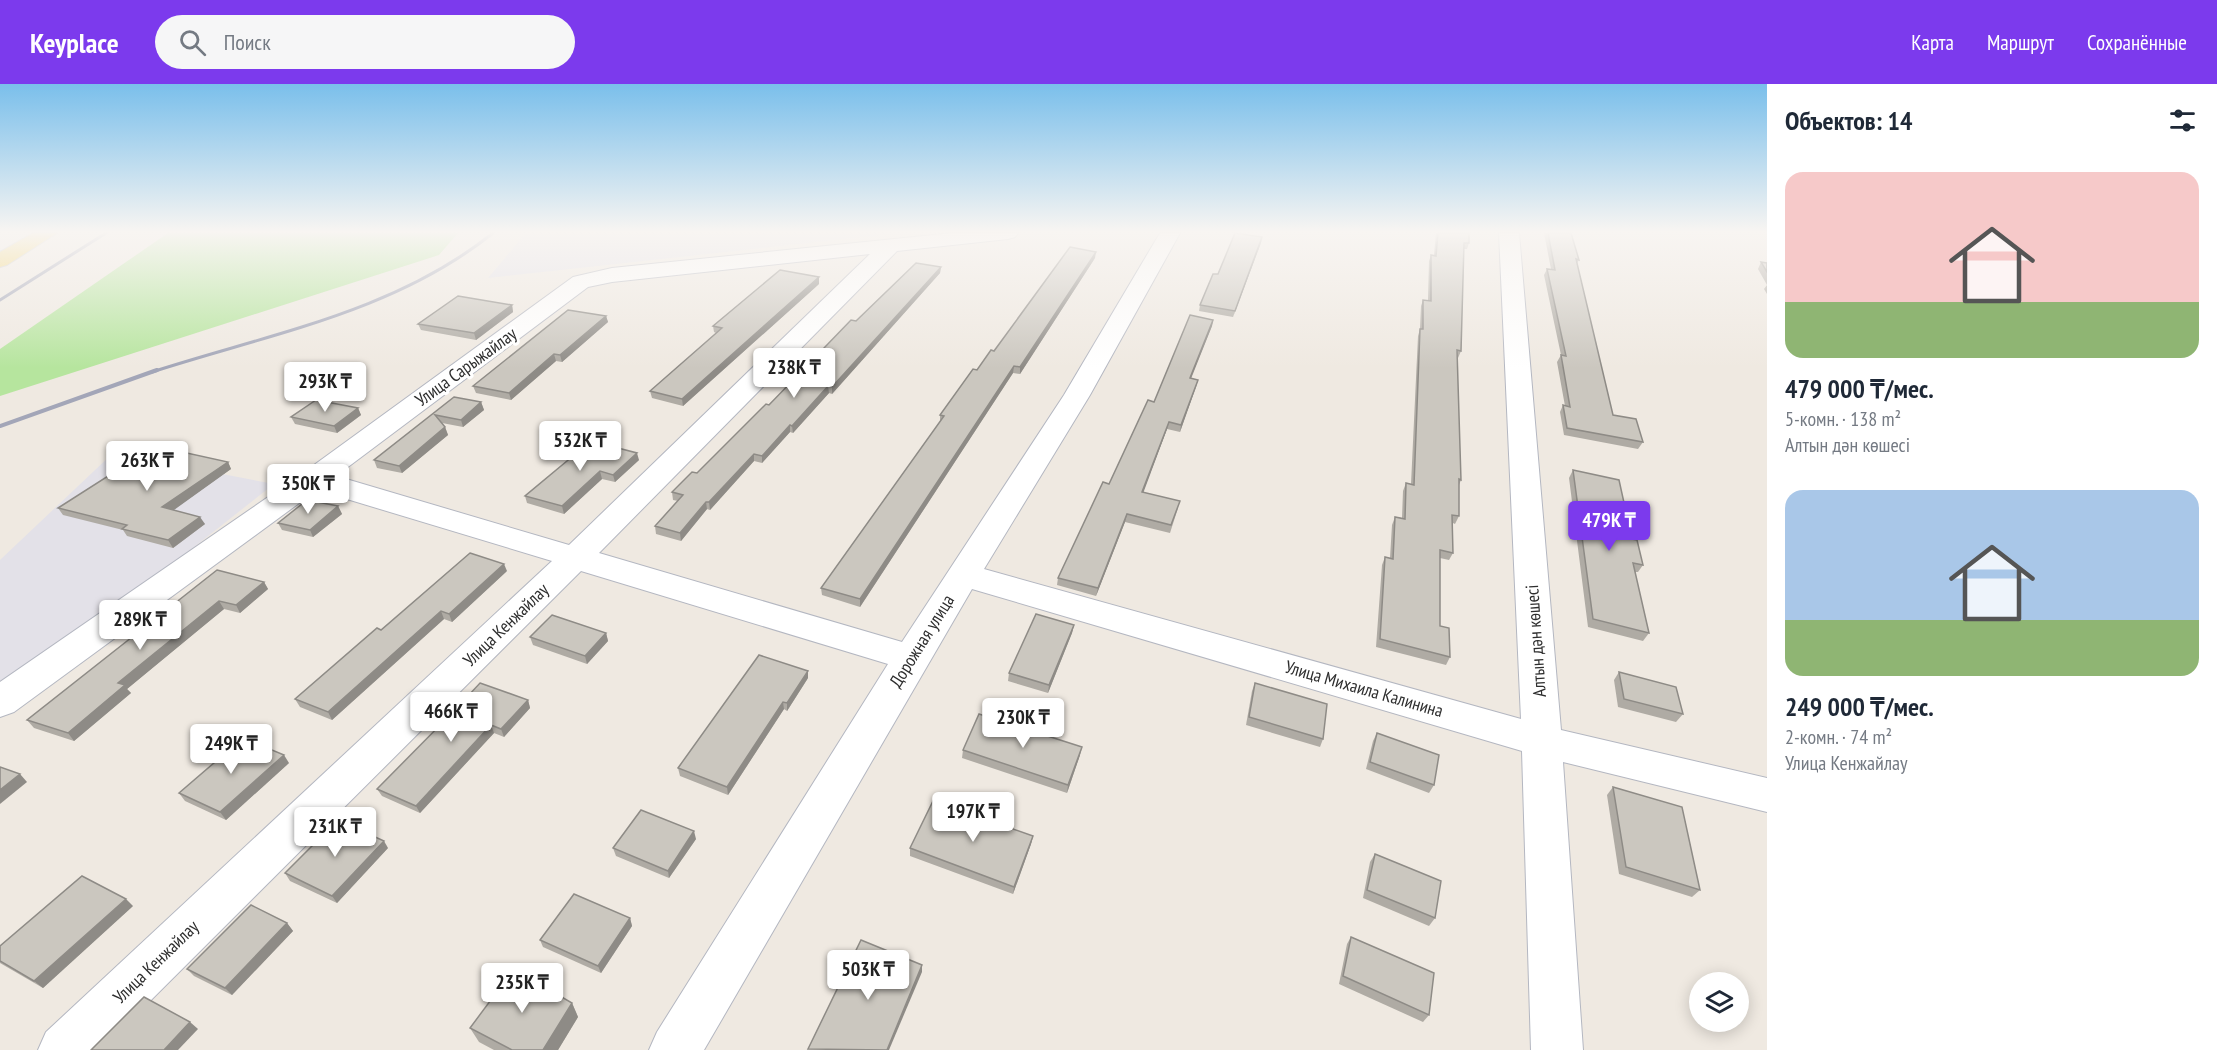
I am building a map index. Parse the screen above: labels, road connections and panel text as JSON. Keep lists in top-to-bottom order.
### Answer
{
  "streets": {
    "street": [
      "Улица Сарыжайлау",
      "Улица Кенжайлау",
      "Дорожная улица",
      "Алтын дән көшесі",
      "Улица Михаила Калинина"
    ]
  },
  "crossings": [
    ["Дорожная улица", "Улица Михаила Калинина"],
    ["Алтын дән көшесі", "Улица Михаила Калинина"]
  ],
  "page": {
    "header": "Keyplace",
    "search": "Поиск",
    "nav": ["Карта", "Маршрут", "Сохранённые"],
    "heading": "Объектов: 14",
    "list": [
      {
        "name": "479 000 ₸/мес.",
        "note": "5-комн. · 138 m² · Алтын дән көшесі"
      },
      {
        "name": "249 000 ₸/мес.",
        "note": "2-комн. · 74 m² · Улица Кенжайлау"
      }
    ],
    "price": [
      "238K ₸",
      "293K ₸",
      "532K ₸",
      "263K ₸",
      "350K ₸",
      "479K ₸",
      "289K ₸",
      "466K ₸",
      "230K ₸",
      "249K ₸",
      "197K ₸",
      "231K ₸",
      "503K ₸",
      "235K ₸"
    ]
  }
}
